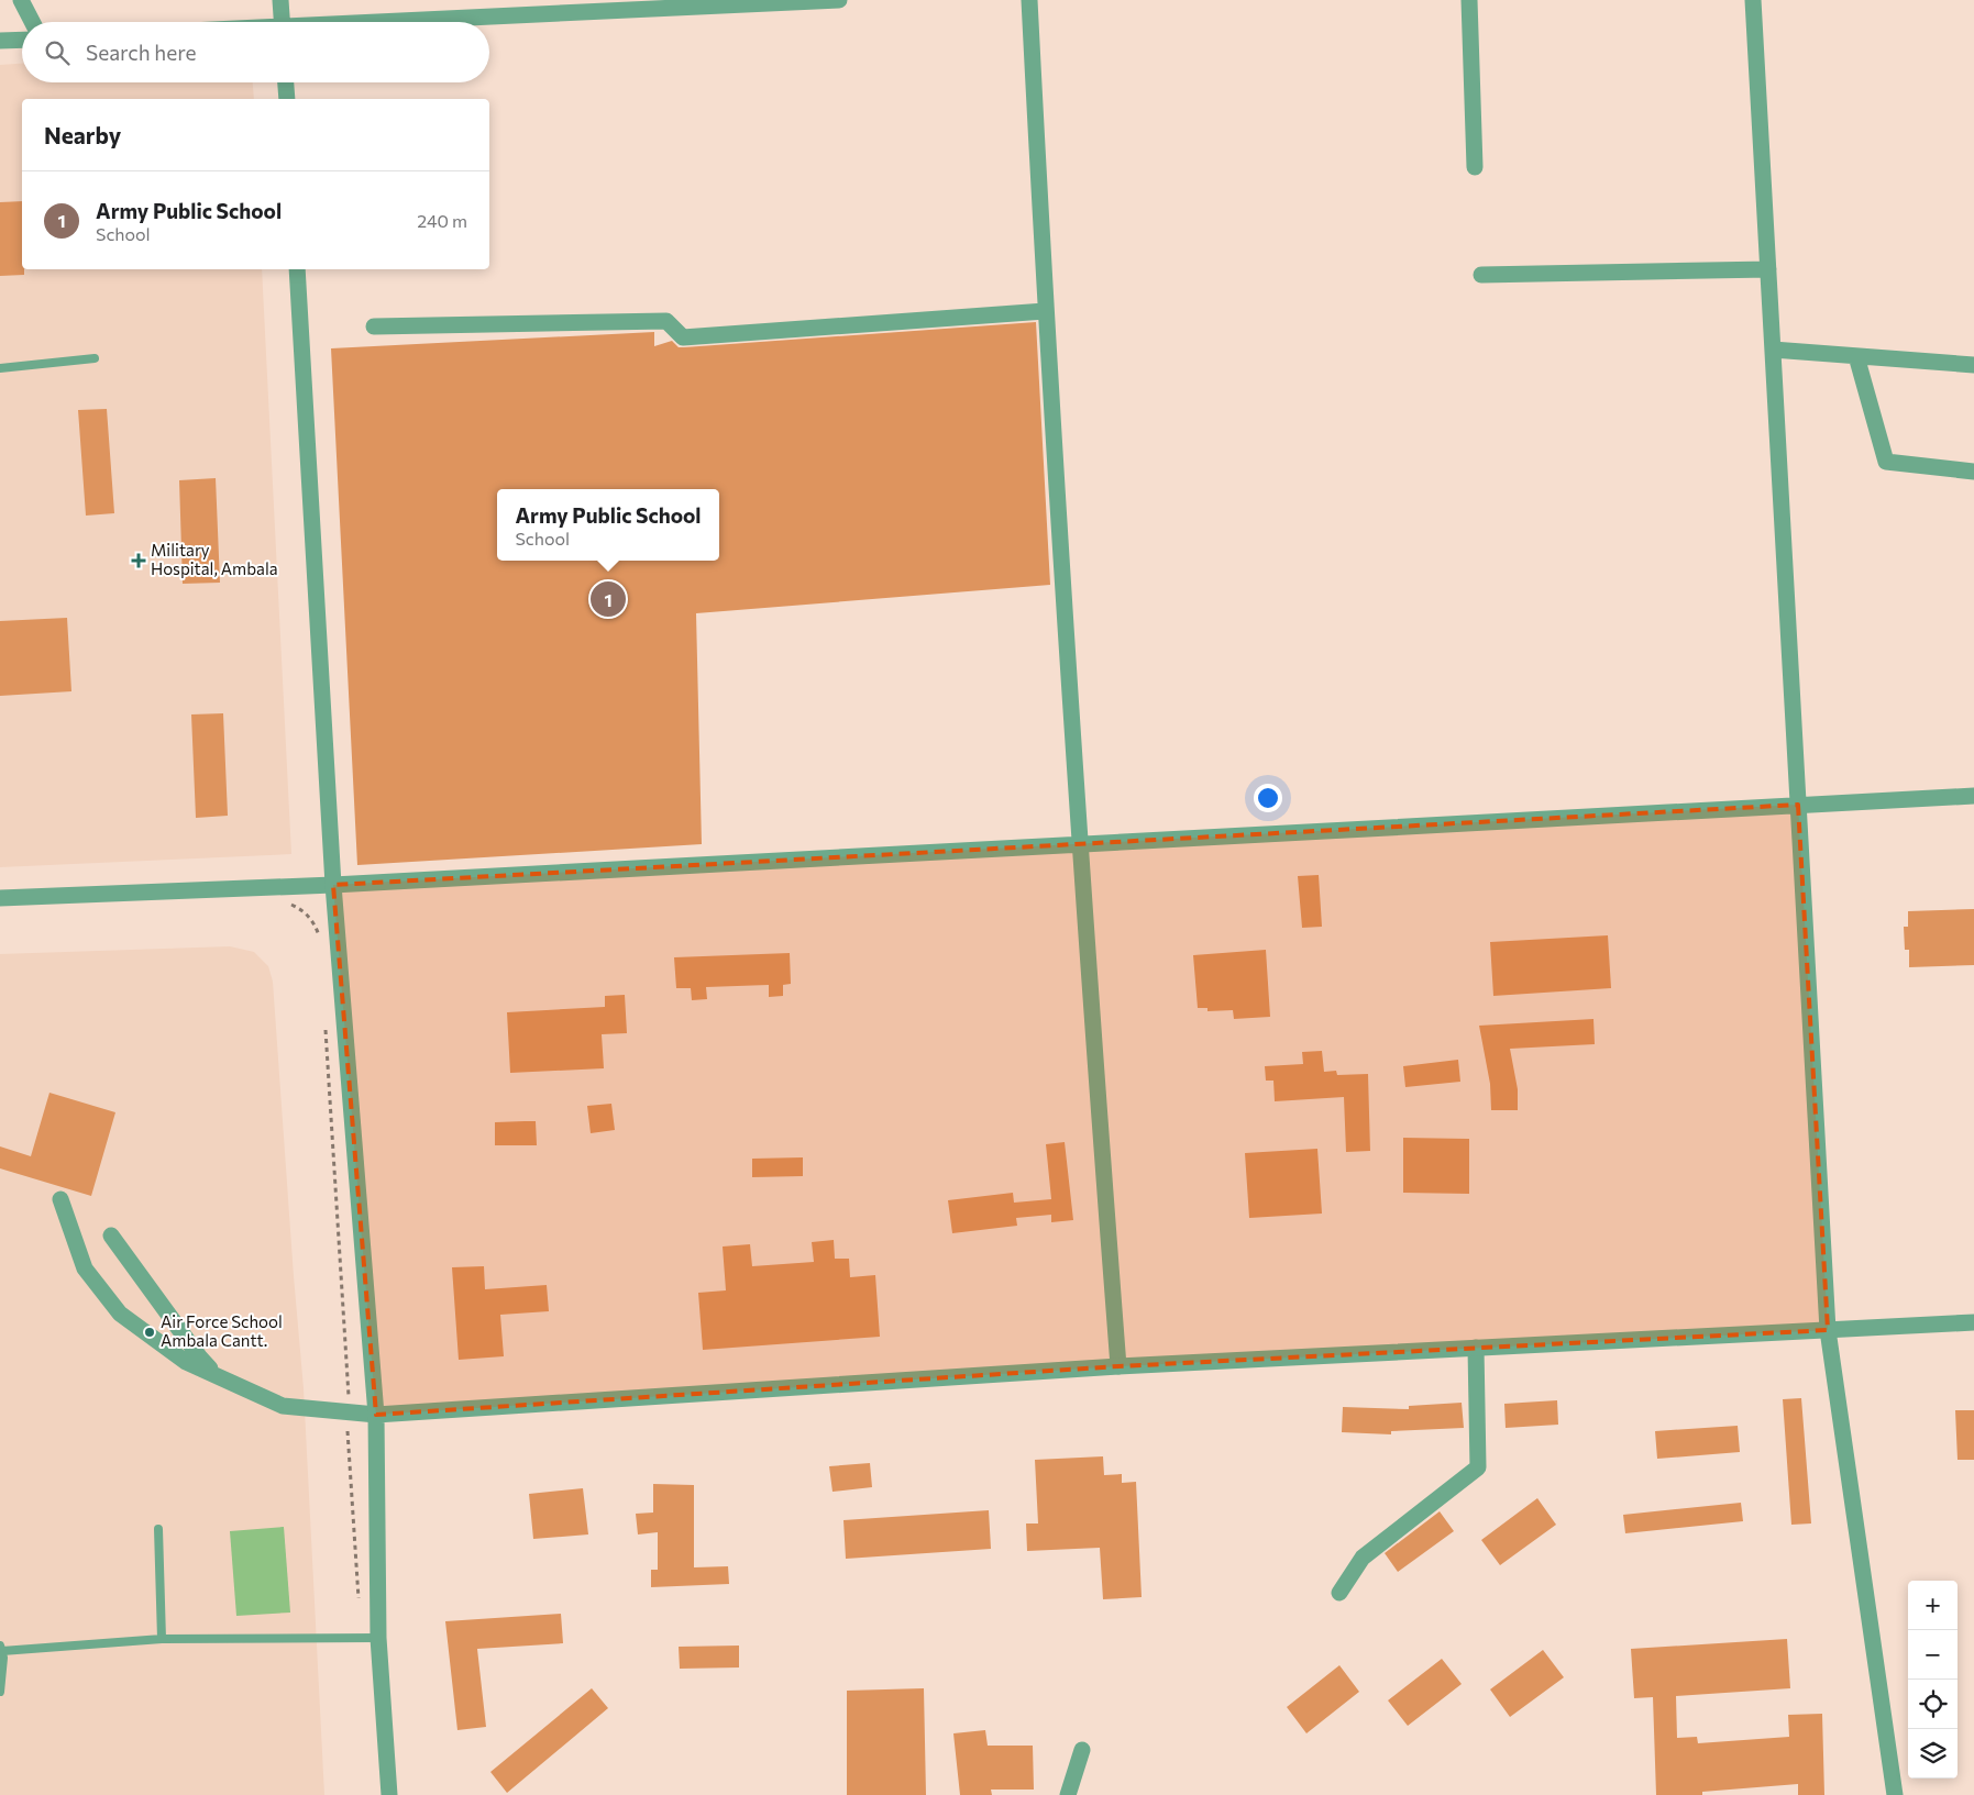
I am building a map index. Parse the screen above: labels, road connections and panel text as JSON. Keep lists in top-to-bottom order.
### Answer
{
  "places": {
    "health": ["Military Hospital, Ambala"],
    "other": ["Air Force School Ambala Cantt."]
  },
  "page": {
    "search": "Search here",
    "heading": "Nearby",
    "list": [
      {
        "mark": "1",
        "name": "Army Public School",
        "note": "School",
        "value": "240 m"
      }
    ],
    "popup": ["Army Public School", "School"],
    "pins": "1",
    "map_buttons": ["+", "−"]
  }
}
